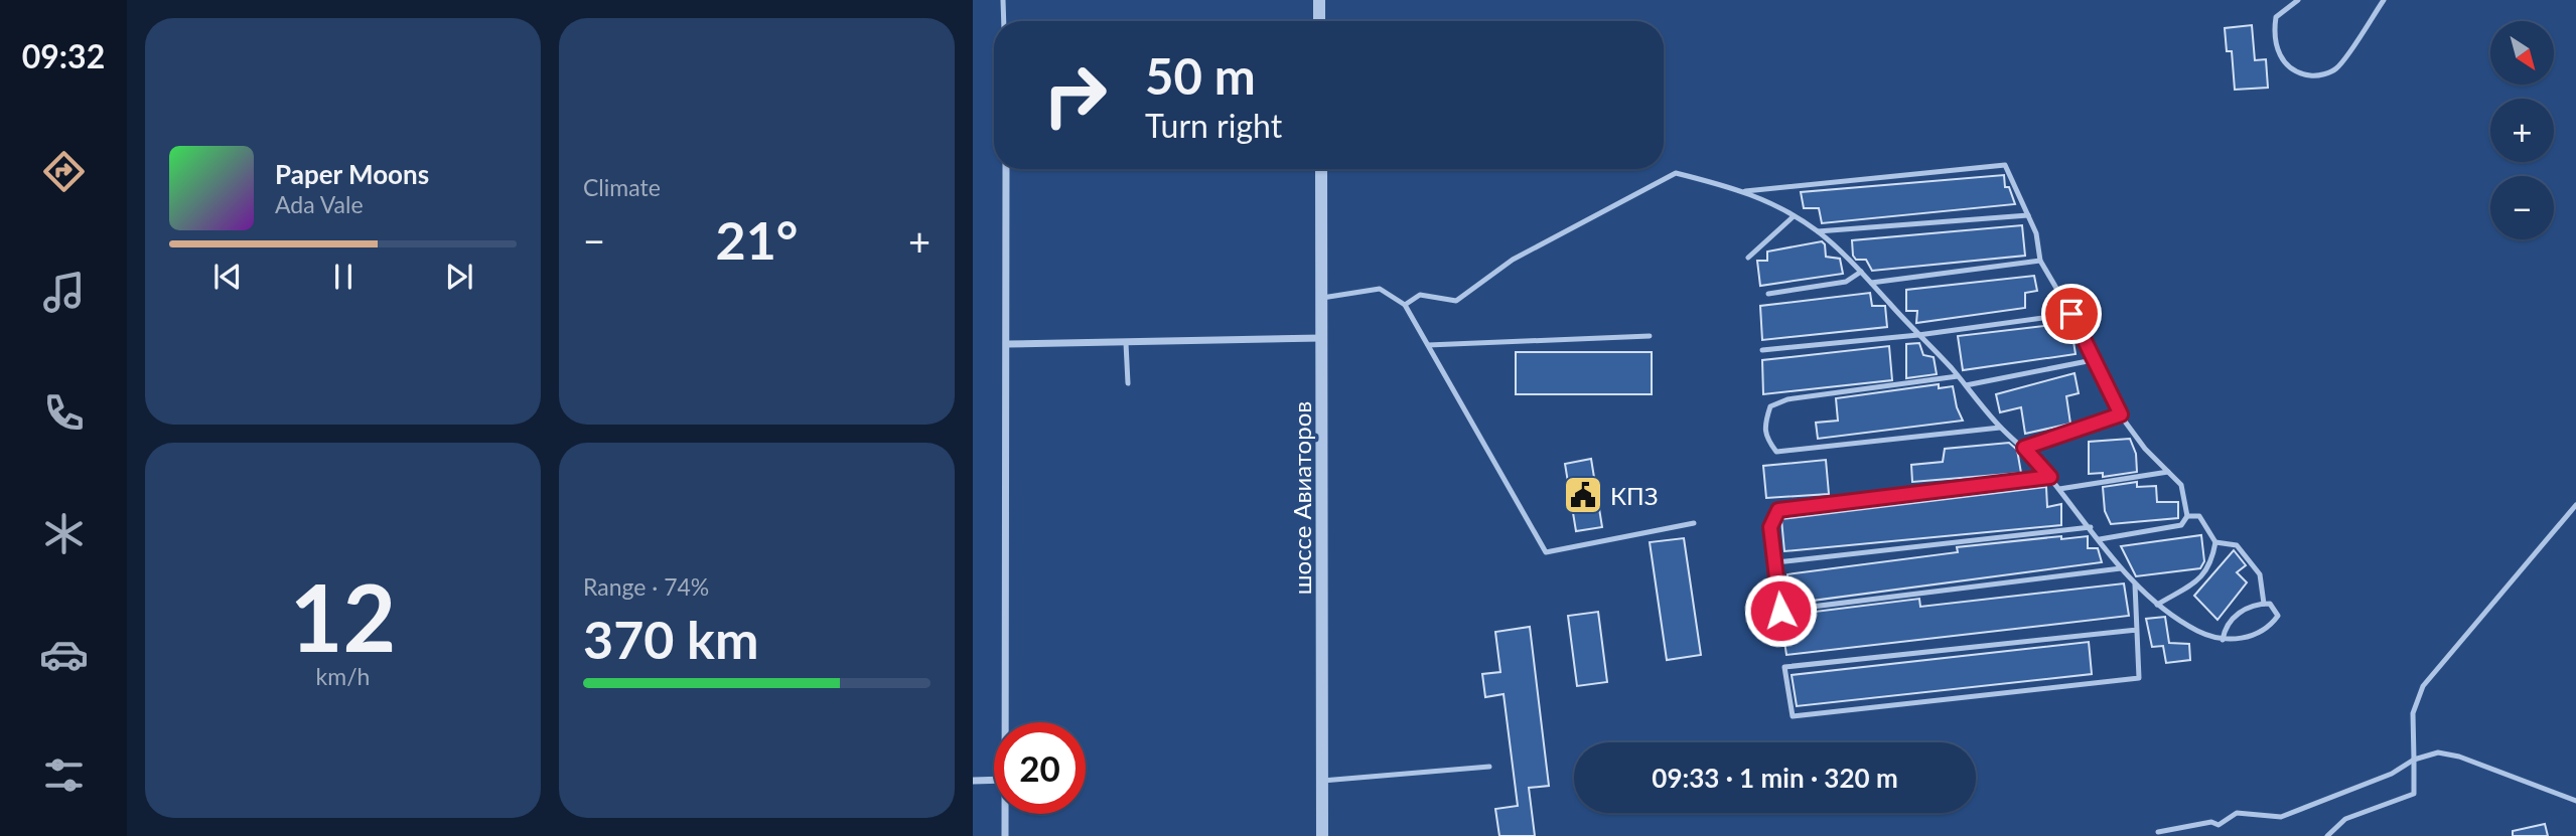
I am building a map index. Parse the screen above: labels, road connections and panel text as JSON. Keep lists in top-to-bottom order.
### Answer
{
  "streets": {
    "street": ["шоссе Авиаторов"]
  },
  "places": {
    "public building": ["КПЗ"]
  },
  "north": "bottom right",
  "page": {
    "tabs": "09:32",
    "tile": [
      "Climate",
      ["12", "km/h"],
      ["Range · 74%", "370 km"]
    ],
    "map_buttons": ["+", "−"],
    "turn": ["50 m", "Turn right"],
    "song": ["Paper Moons", "Ada Vale"],
    "heat": ["−", "21°", "+"],
    "limit": "20",
    "trip": "09:33 · 1 min · 320 m"
  }
}
